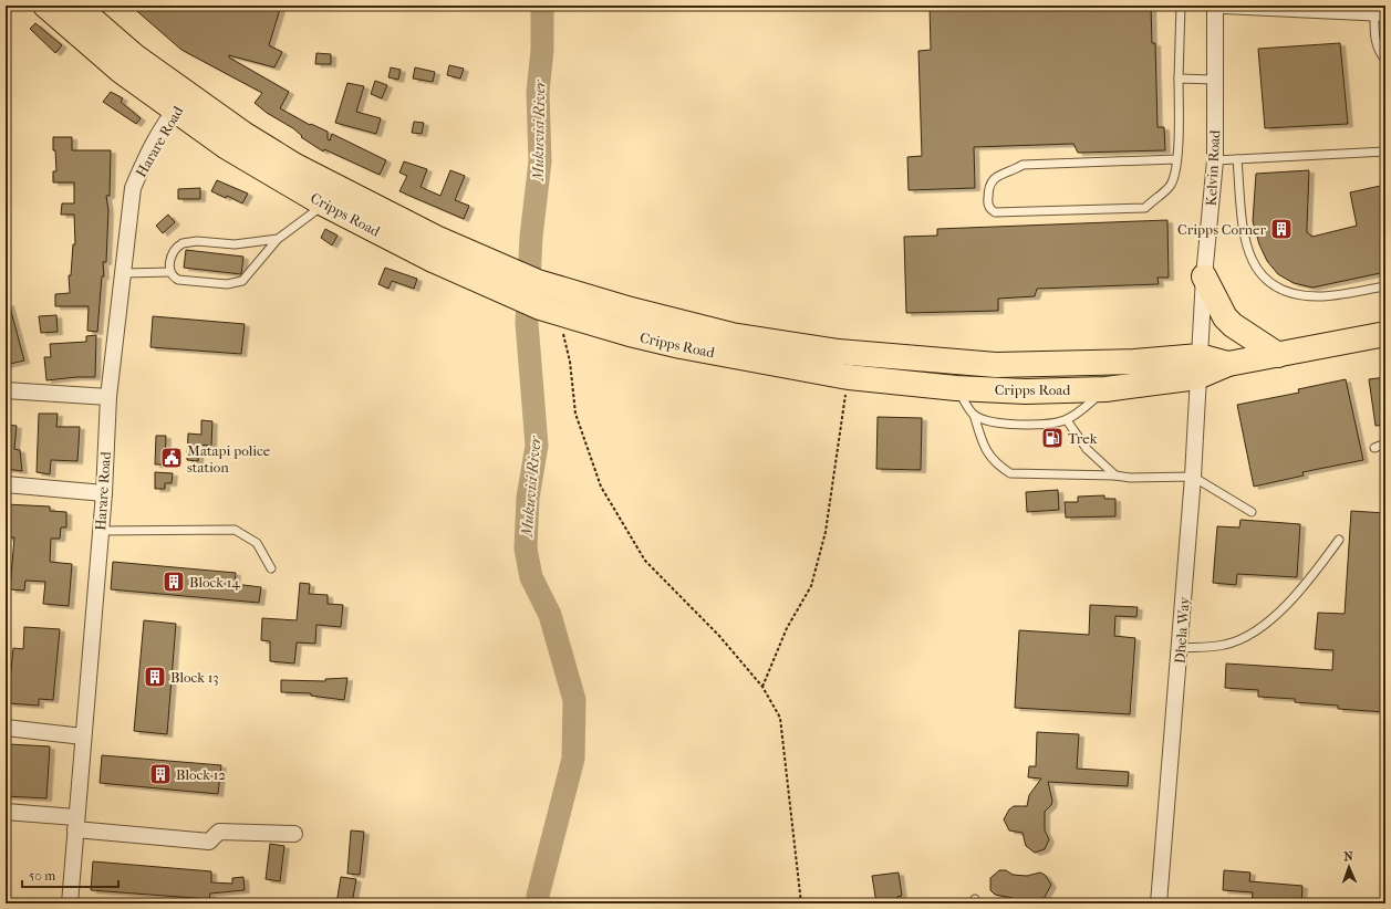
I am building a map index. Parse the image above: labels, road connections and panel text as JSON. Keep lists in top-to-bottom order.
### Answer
{
  "streets": {
    "main road": ["Cripps Road"],
    "street": ["Harare Road", "Kelvin Road", "Dhela Way"]
  },
  "crossings": [
    ["Harare Road", "Cripps Road"],
    ["Kelvin Road", "Cripps Road"],
    ["Kelvin Road", "Dhela Way"],
    ["Cripps Road", "Dhela Way"]
  ],
  "water": ["Mukuvisi River"],
  "places": {
    "building": [
      "Cripps Corner",
      "Block 14",
      "Block 13",
      "Block 12"
    ],
    "fuel station": ["Trek"],
    "public building": ["Matapi police station"]
  },
  "scale_bar": "50 m",
  "north": "top"
}
